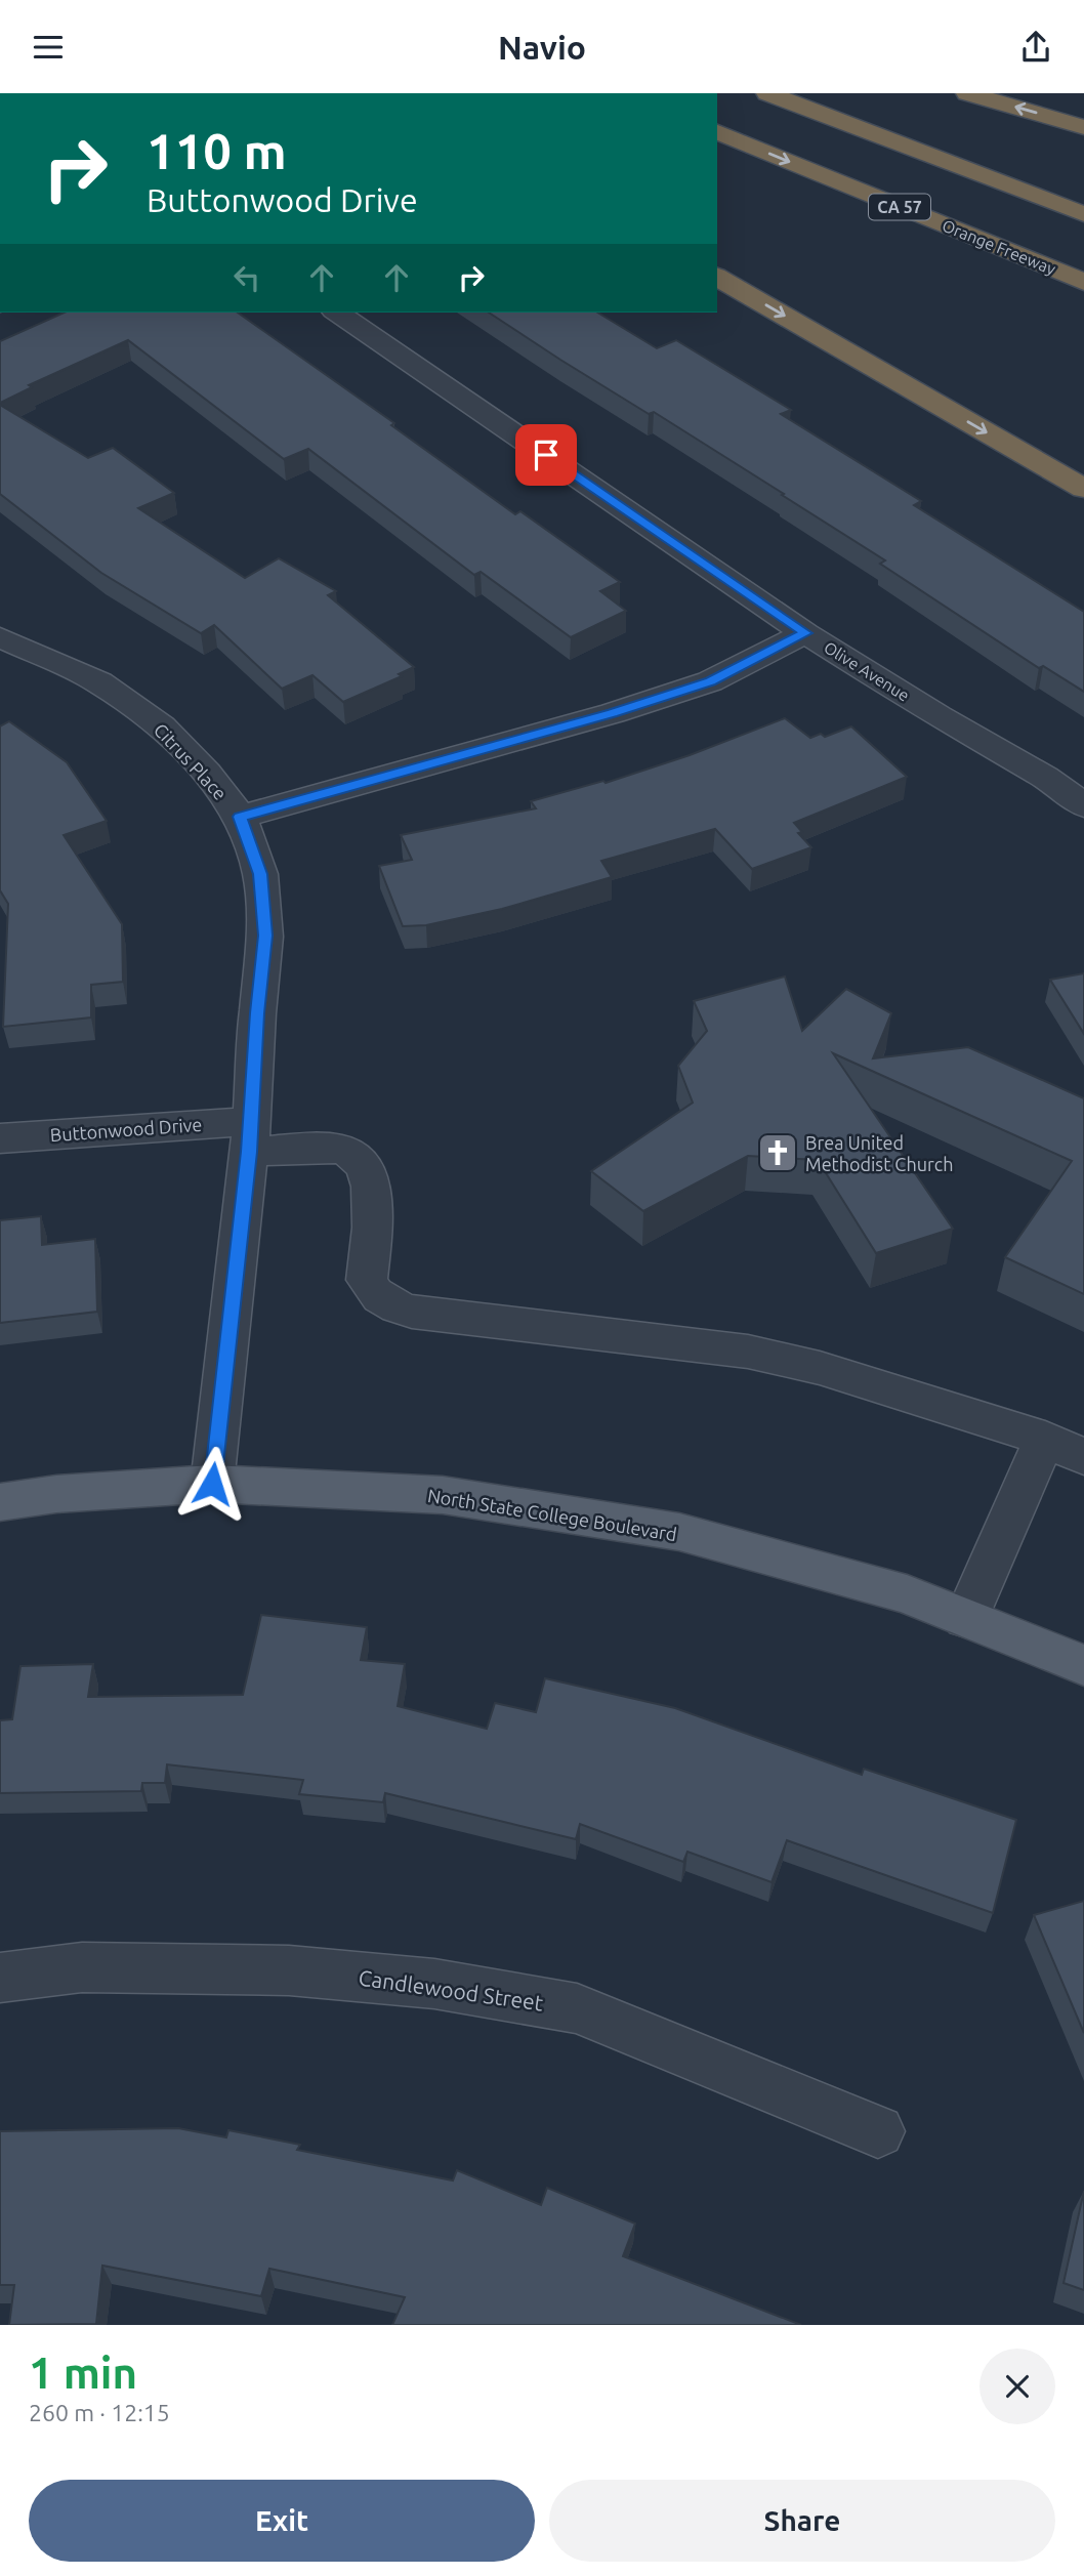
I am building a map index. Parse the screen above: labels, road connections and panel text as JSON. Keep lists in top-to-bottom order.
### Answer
{
  "streets": {
    "highway": ["CA 57", "Orange Freeway"],
    "main road": ["North State College Boulevard"],
    "street": [
      "Olive Avenue",
      "Citrus Place",
      "Buttonwood Drive",
      "Candlewood Street"
    ]
  },
  "crossings": [
    ["Citrus Place", "Buttonwood Drive"],
    ["Citrus Place", "North State College Boulevard"]
  ],
  "places": {
    "church": ["Brea United Methodist Church"]
  },
  "page": {
    "header": "Navio",
    "turn": ["110 m", "Buttonwood Drive"],
    "heading": ["1 min", "260 m · 12:15"],
    "buttons": ["Exit", "Share"]
  }
}
